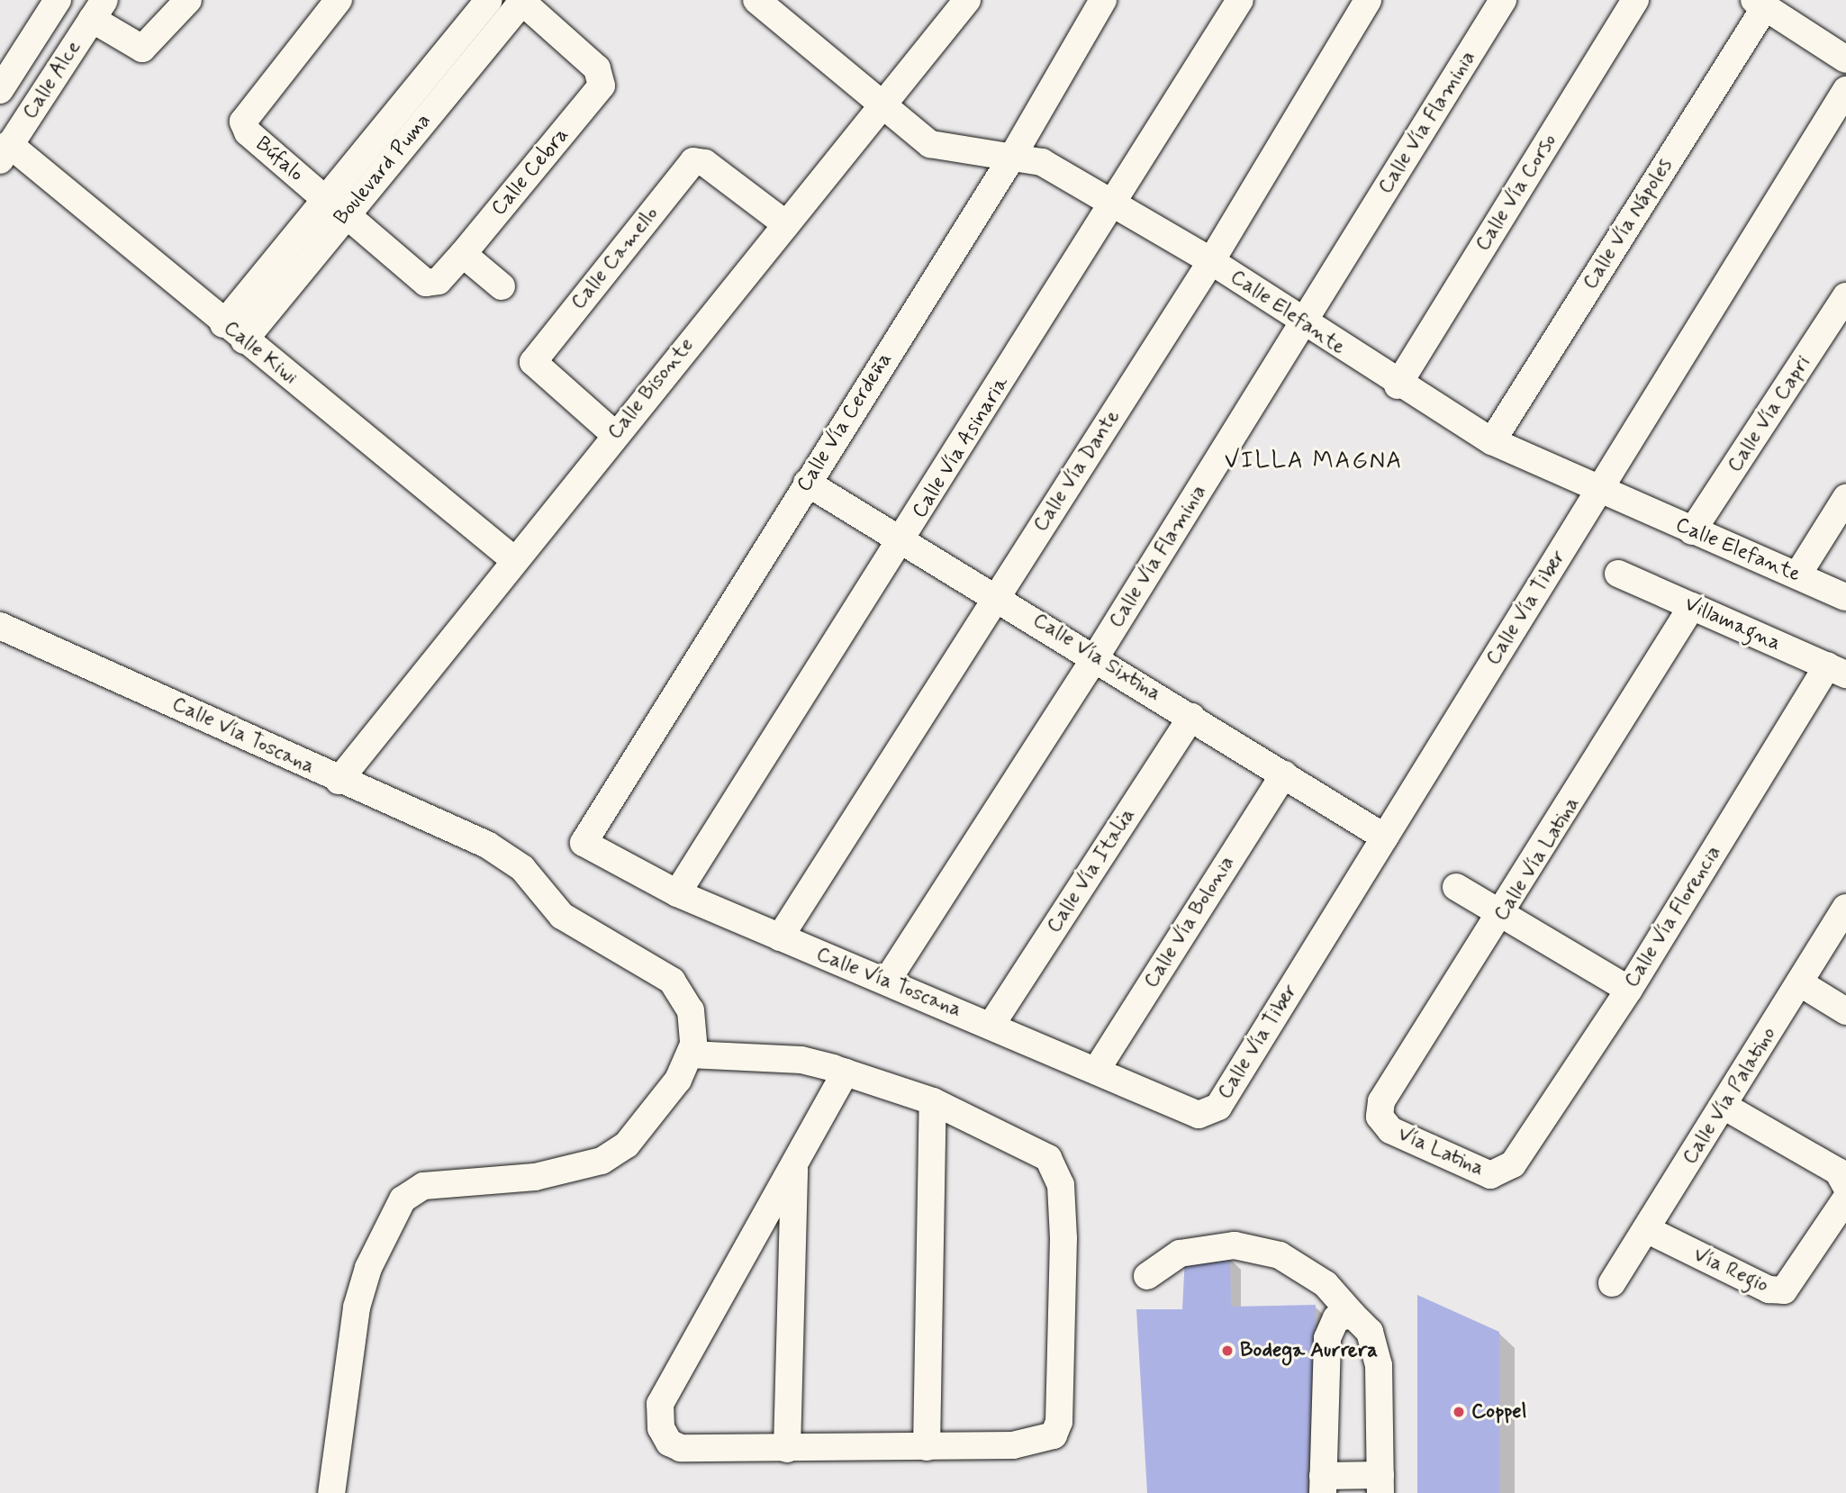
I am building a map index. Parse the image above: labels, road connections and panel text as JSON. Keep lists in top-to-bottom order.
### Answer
{
  "streets": {
    "street": [
      "Calle Alce",
      "Calle Vía Flaminia",
      "Búfalo",
      "Boulevard Puma",
      "Calle Cebra",
      "Calle Vía Corso",
      "Calle Vía Nápoles",
      "Calle Camello",
      "Calle Elefante",
      "Calle Kiwi",
      "Calle Bisonte",
      "Calle Vía Capri",
      "Calle Vía Cerdeña",
      "Calle Vía Asinaria",
      "Calle Vía Dante",
      "Calle Vía Tiber",
      "Villamagna",
      "Calle Vía Sixtina",
      "Calle Vía Toscana",
      "Calle Vía Latina",
      "Calle Vía Italia",
      "Calle Vía Florencia",
      "Calle Vía Bolonia",
      "Calle Vía Palatino",
      "Vía Latina",
      "Vía Regio"
    ]
  },
  "crossings": [
    ["Calle Alce", "Calle Kiwi"],
    ["Calle Vía Flaminia", "Calle Elefante"],
    ["Calle Vía Flaminia", "Calle Vía Sixtina"],
    ["Calle Vía Flaminia", "Calle Vía Toscana"],
    ["Búfalo", "Boulevard Puma"],
    ["Búfalo", "Calle Cebra"],
    ["Boulevard Puma", "Calle Cebra"],
    ["Boulevard Puma", "Calle Kiwi"],
    ["Calle Vía Corso", "Calle Elefante"],
    ["Calle Vía Nápoles", "Calle Elefante"],
    ["Calle Camello", "Calle Bisonte"],
    ["Calle Elefante", "Calle Bisonte"],
    ["Calle Elefante", "Calle Vía Capri"],
    ["Calle Elefante", "Calle Vía Cerdeña"],
    ["Calle Elefante", "Calle Vía Asinaria"],
    ["Calle Elefante", "Calle Vía Dante"],
    ["Calle Elefante", "Calle Vía Tiber"],
    ["Calle Kiwi", "Calle Bisonte"],
    ["Calle Bisonte", "Calle Vía Toscana"],
    ["Calle Vía Cerdeña", "Calle Vía Sixtina"],
    ["Calle Vía Cerdeña", "Calle Vía Toscana"],
    ["Calle Vía Asinaria", "Calle Vía Sixtina"],
    ["Calle Vía Asinaria", "Calle Vía Toscana"],
    ["Calle Vía Dante", "Calle Vía Sixtina"],
    ["Calle Vía Dante", "Calle Vía Toscana"],
    ["Calle Vía Tiber", "Calle Vía Sixtina"],
    ["Calle Vía Tiber", "Calle Vía Toscana"],
    ["Villamagna", "Calle Vía Latina"],
    ["Villamagna", "Calle Vía Florencia"],
    ["Calle Vía Sixtina", "Calle Vía Italia"],
    ["Calle Vía Sixtina", "Calle Vía Bolonia"],
    ["Calle Vía Toscana", "Calle Vía Italia"],
    ["Calle Vía Toscana", "Calle Vía Bolonia"],
    ["Calle Vía Latina", "Vía Latina"],
    ["Calle Vía Florencia", "Vía Latina"],
    ["Calle Vía Palatino", "Vía Regio"]
  ],
  "districts": ["VILLA MAGNA"],
  "places": ["Bodega Aurrera", "Coppel"]
}
